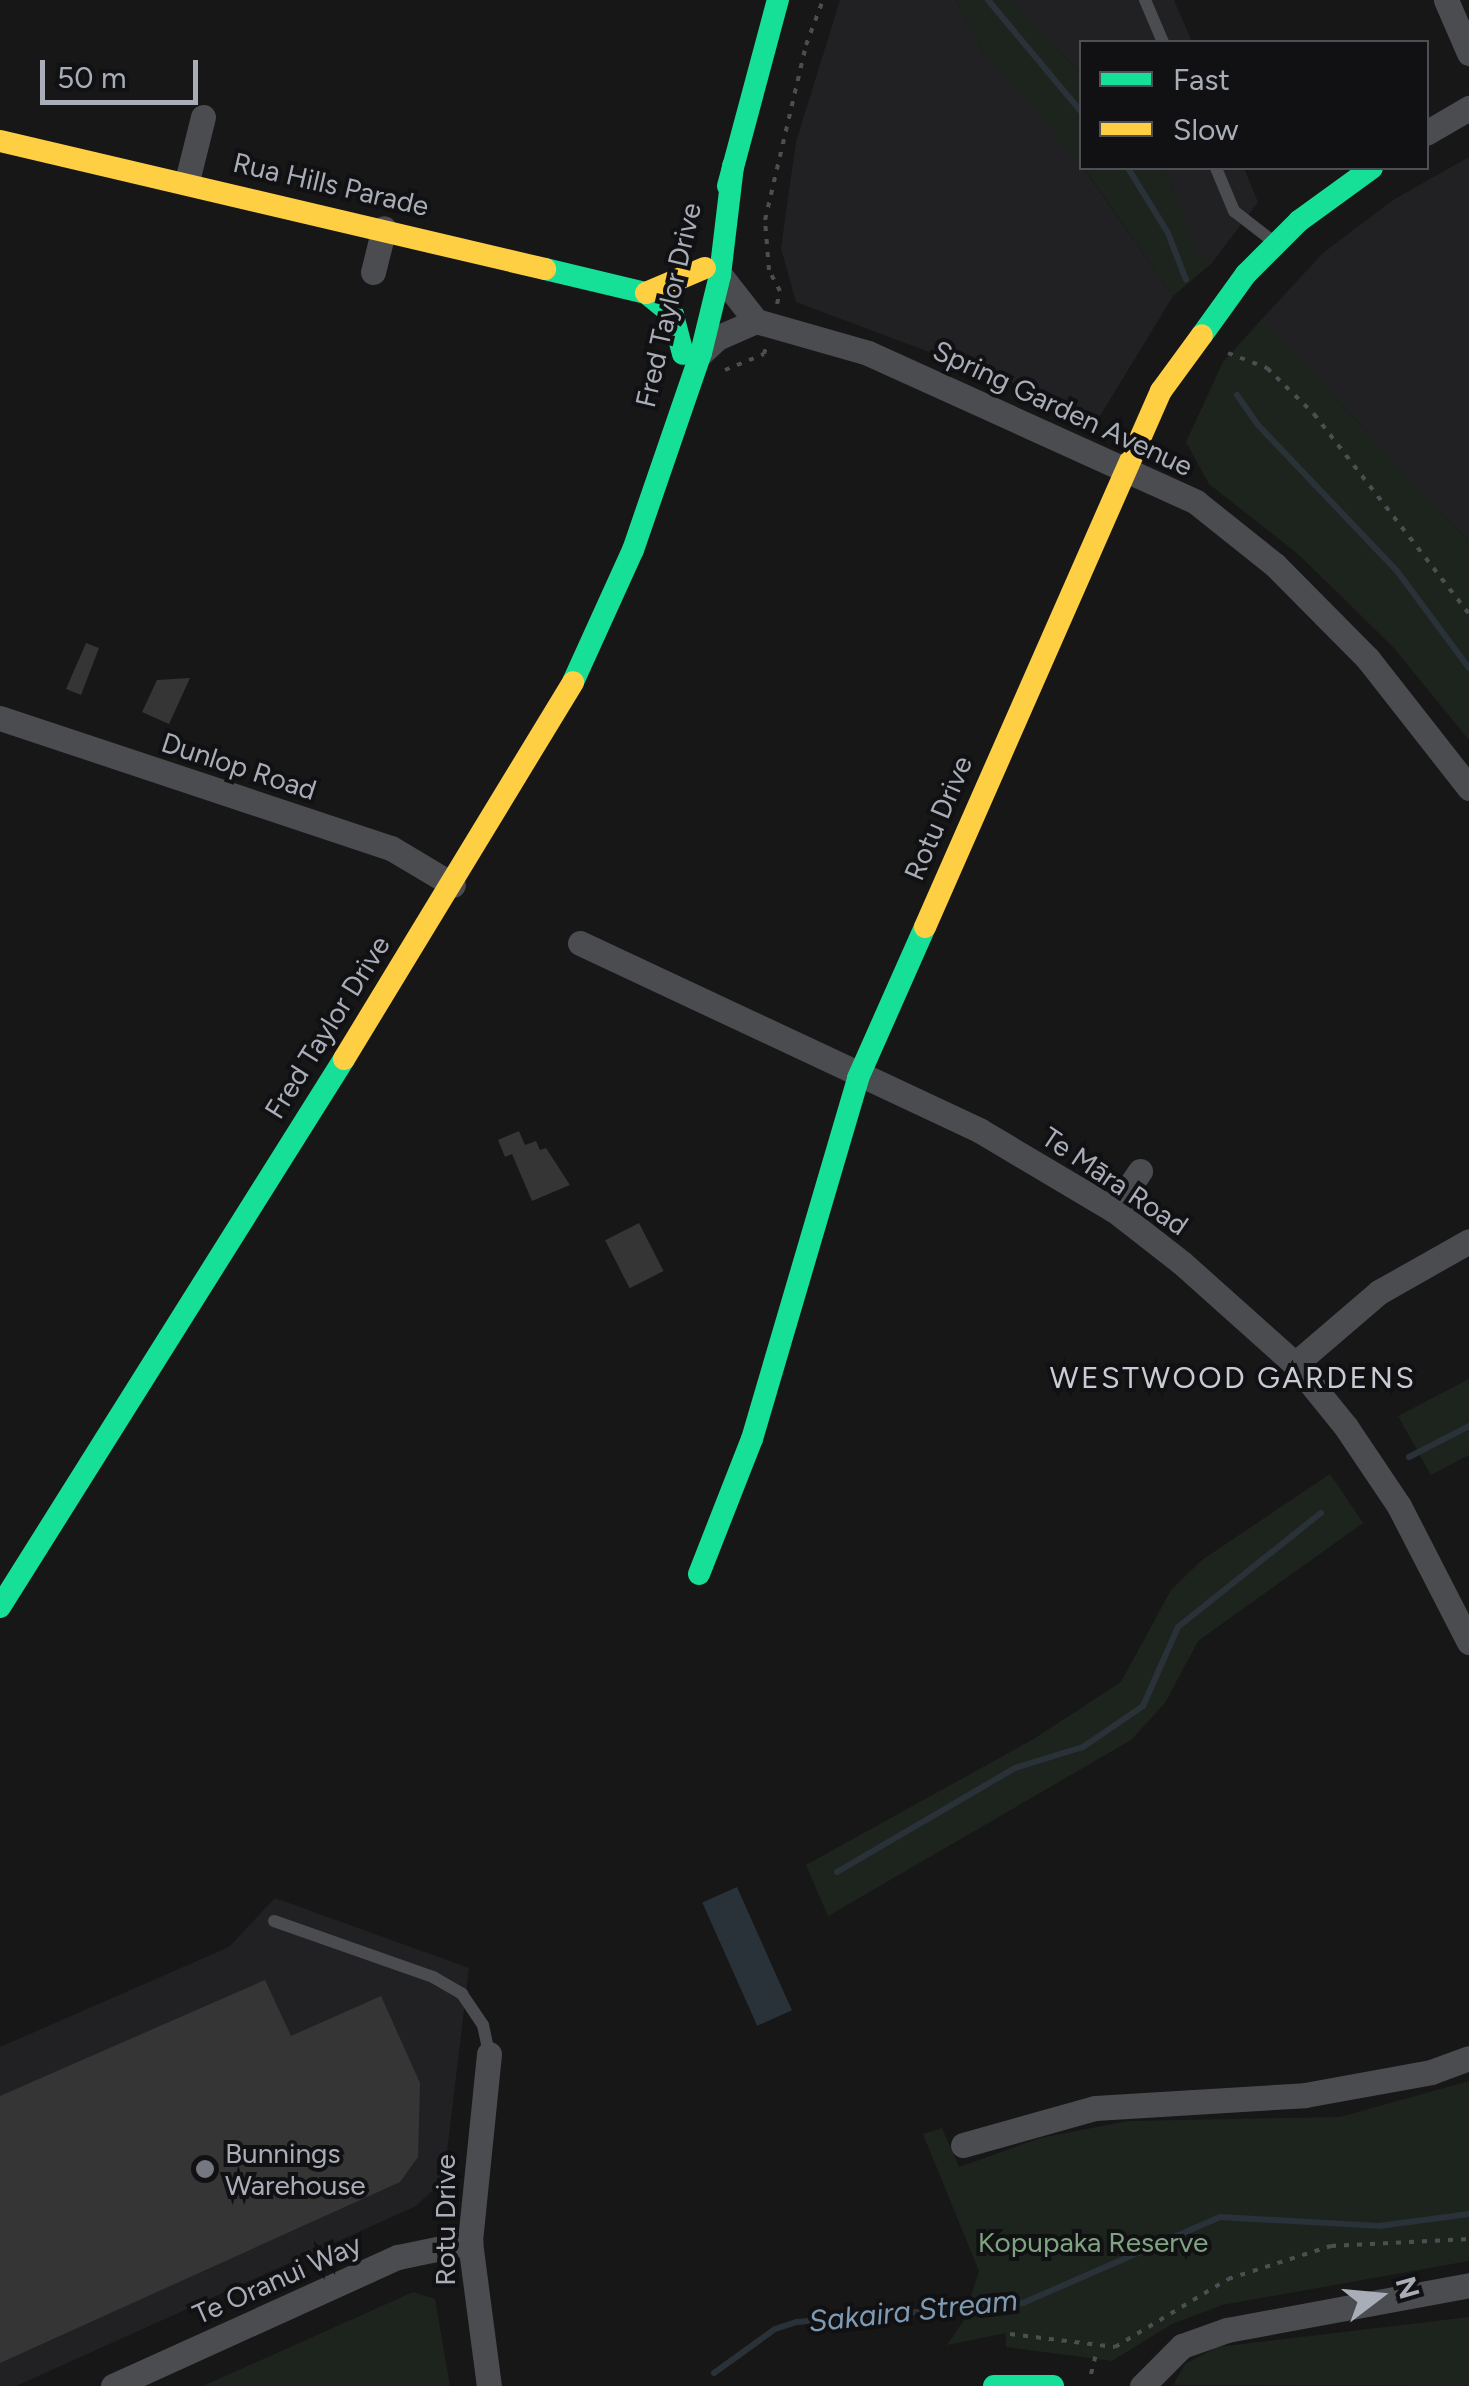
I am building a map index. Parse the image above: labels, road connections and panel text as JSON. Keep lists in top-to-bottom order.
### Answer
{
  "streets": {
    "street": [
      "Rua Hills Parade",
      "Fred Taylor Drive",
      "Spring Garden Avenue",
      "Dunlop Road",
      "Rotu Drive",
      "Te Māra Road",
      "Te Oranui Way"
    ]
  },
  "crossings": [
    ["Fred Taylor Drive", "Dunlop Road"],
    ["Spring Garden Avenue", "Rotu Drive"],
    ["Rotu Drive", "Te Māra Road"],
    ["Rotu Drive", "Te Oranui Way"]
  ],
  "districts": ["WESTWOOD GARDENS"],
  "water": ["Sakaira Stream"],
  "parks": ["Kopupaka Reserve"],
  "places": ["Bunnings Warehouse"],
  "legend": ["Fast", "Slow"],
  "scale_bar": "50 m",
  "north": "right"
}
